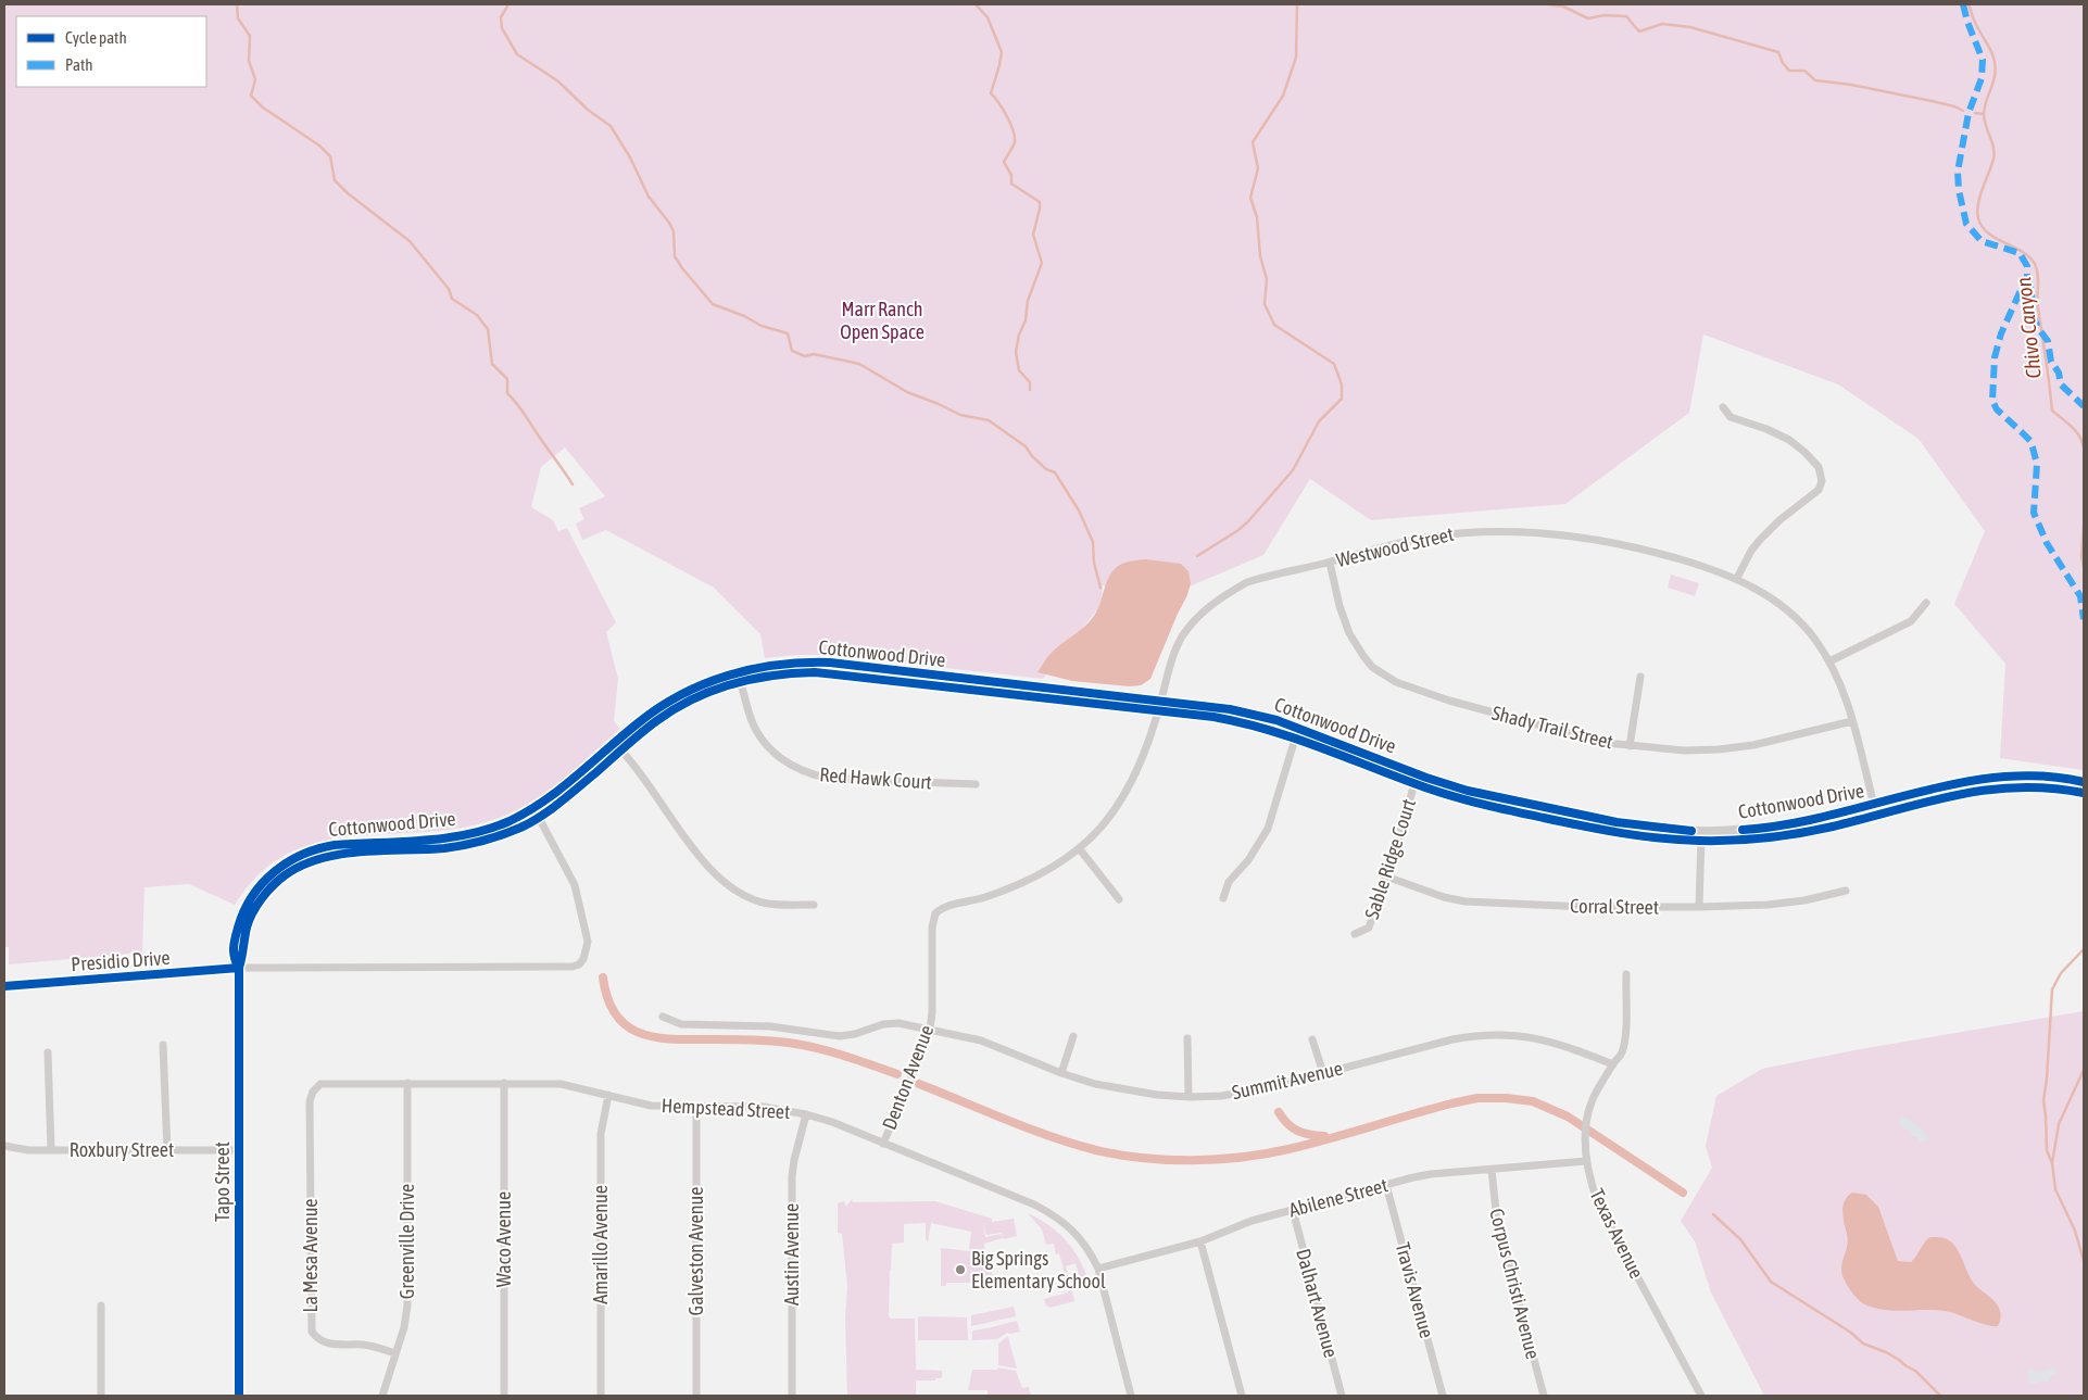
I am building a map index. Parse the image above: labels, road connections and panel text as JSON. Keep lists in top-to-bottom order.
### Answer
{
  "streets": {
    "street": [
      "Westwood Street",
      "Cottonwood Drive",
      "Shady Trail Street",
      "Red Hawk Court",
      "Sable Ridge Court",
      "Corral Street",
      "Presidio Drive",
      "Denton Avenue",
      "Summit Avenue",
      "Hempstead Street",
      "Roxbury Street",
      "Tapo Street",
      "Abilene Street",
      "Texas Avenue",
      "Waco Avenue",
      "Greenville Drive",
      "Amarillo Avenue",
      "Galveston Avenue",
      "Austin Avenue",
      "La Mesa Avenue",
      "Corpus Christi Avenue",
      "Travis Avenue",
      "Dalhart Avenue"
    ]
  },
  "crossings": [
    ["Westwood Street", "Cottonwood Drive"],
    ["Westwood Street", "Shady Trail Street"],
    ["Westwood Street", "Denton Avenue"],
    ["Cottonwood Drive", "Red Hawk Court"],
    ["Cottonwood Drive", "Sable Ridge Court"],
    ["Cottonwood Drive", "Presidio Drive"],
    ["Cottonwood Drive", "Tapo Street"],
    ["Sable Ridge Court", "Corral Street"],
    ["Presidio Drive", "Tapo Street"],
    ["Denton Avenue", "Summit Avenue"],
    ["Denton Avenue", "Hempstead Street"],
    ["Summit Avenue", "Texas Avenue"],
    ["Hempstead Street", "Abilene Street"],
    ["Hempstead Street", "Waco Avenue"],
    ["Hempstead Street", "Greenville Drive"],
    ["Hempstead Street", "Amarillo Avenue"],
    ["Hempstead Street", "Galveston Avenue"],
    ["Hempstead Street", "Austin Avenue"],
    ["Hempstead Street", "La Mesa Avenue"],
    ["Roxbury Street", "Tapo Street"],
    ["Abilene Street", "Texas Avenue"],
    ["Abilene Street", "Corpus Christi Avenue"],
    ["Abilene Street", "Travis Avenue"],
    ["Abilene Street", "Dalhart Avenue"],
    ["Greenville Drive", "La Mesa Avenue"]
  ],
  "water": ["Chivo Canyon"],
  "parks": ["Marr Ranch Open Space"],
  "places": ["Big Springs Elementary School"],
  "legend": ["Cycle path", "Path"]
}
